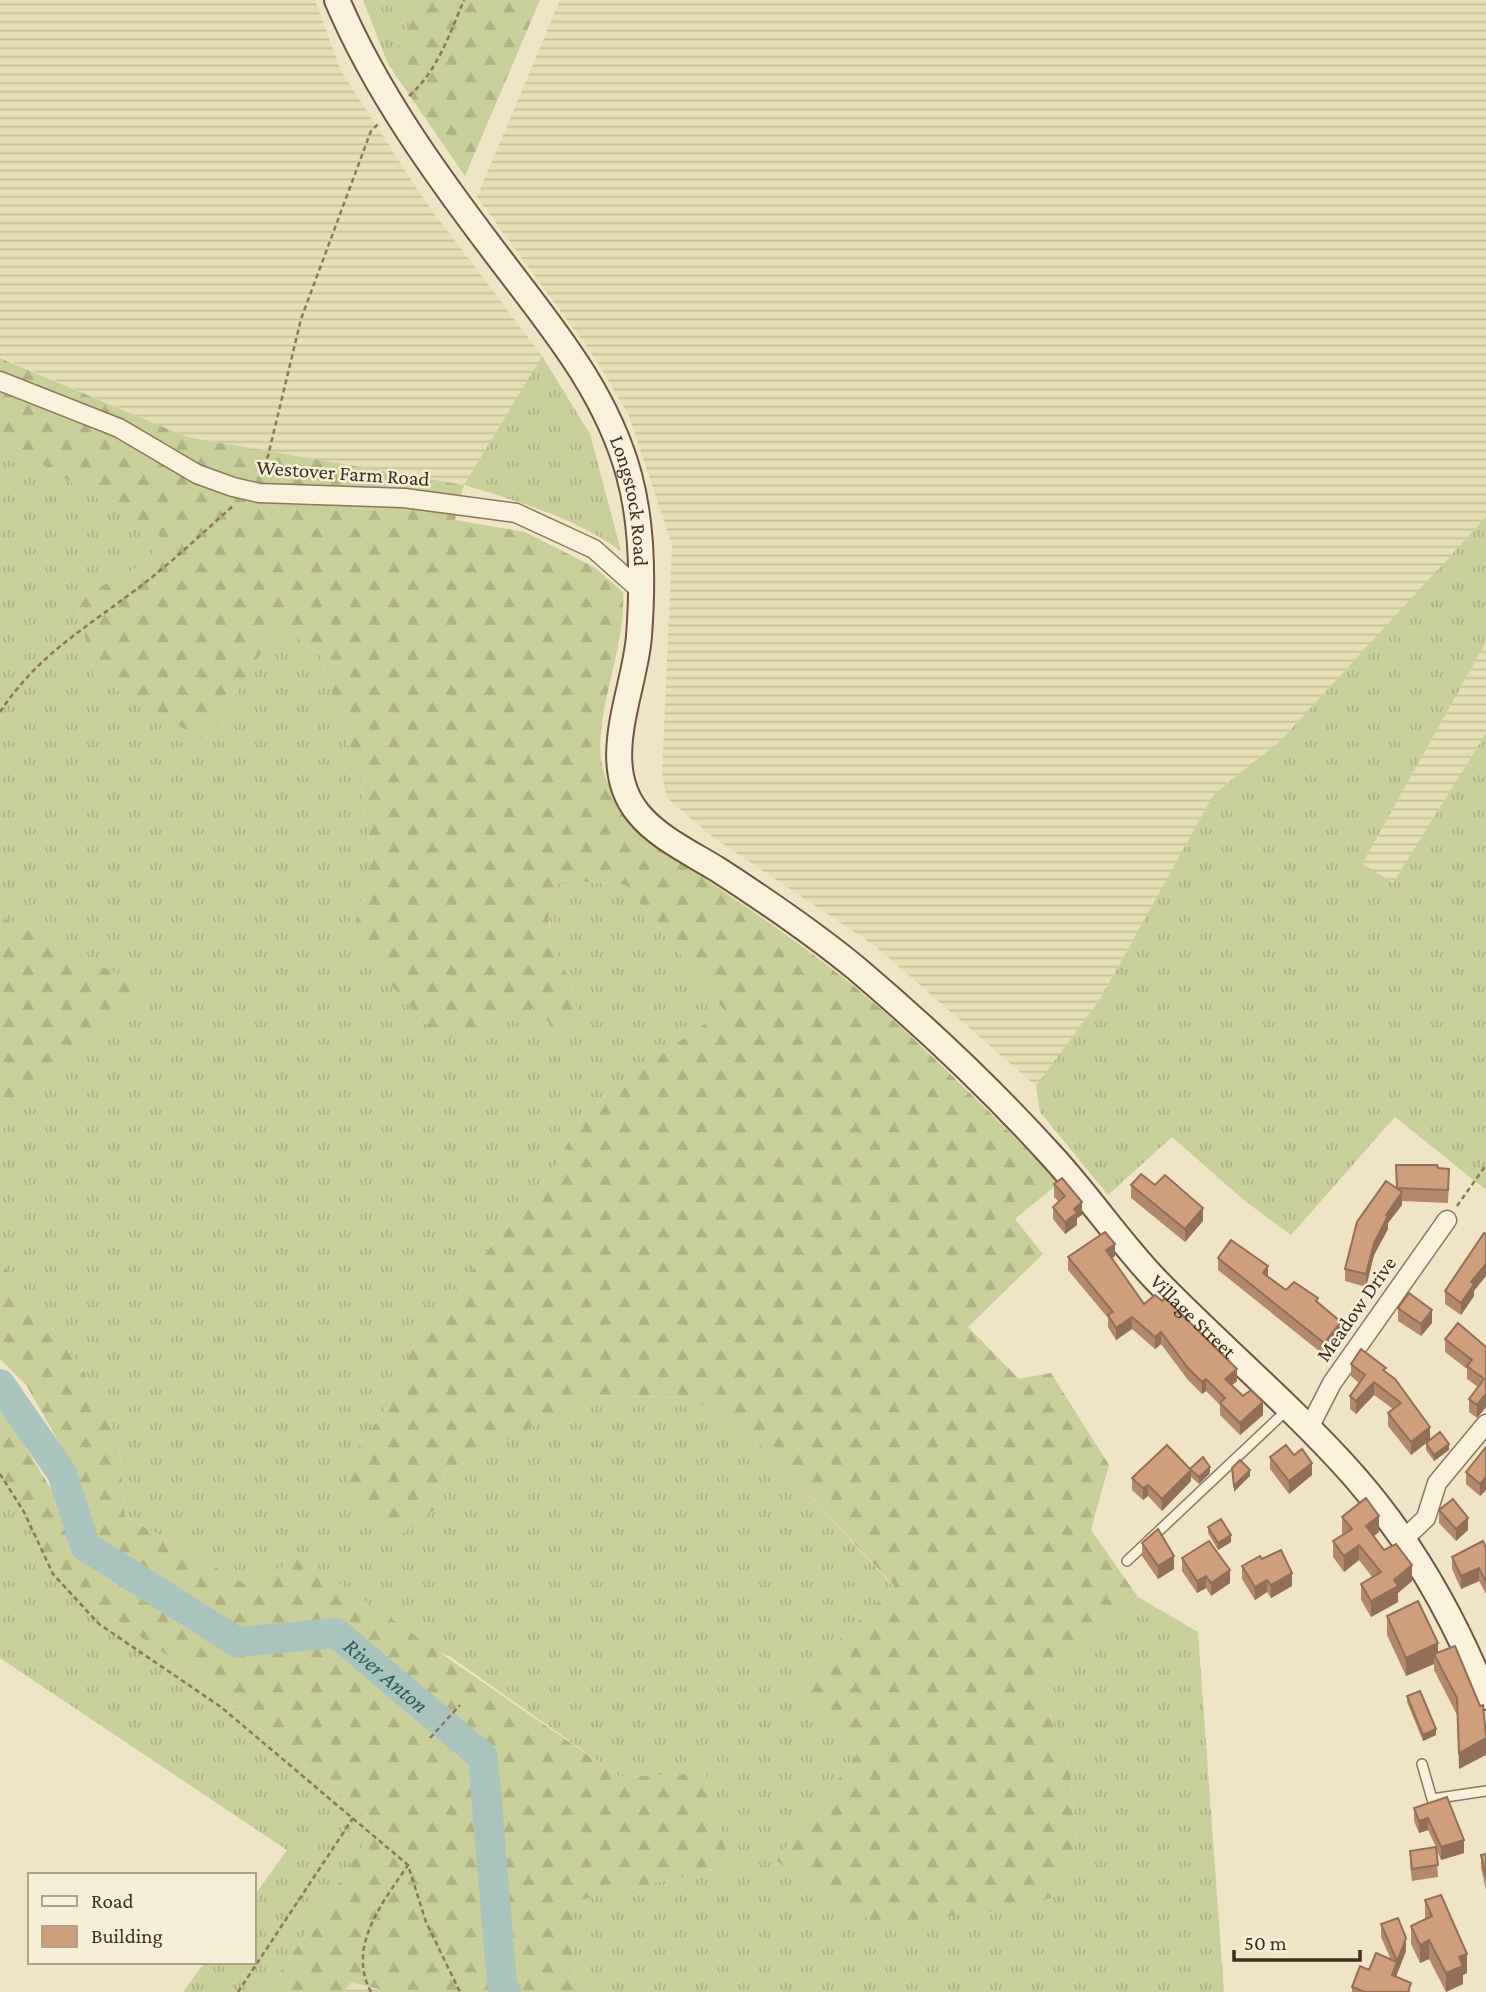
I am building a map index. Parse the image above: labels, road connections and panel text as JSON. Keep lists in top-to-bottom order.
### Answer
{
  "streets": {
    "street": [
      "Westover Farm Road",
      "Longstock Road",
      "Meadow Drive",
      "Village Street"
    ]
  },
  "crossings": [
    ["Westover Farm Road", "Longstock Road"],
    ["Longstock Road", "Village Street"],
    ["Meadow Drive", "Village Street"]
  ],
  "water": ["River Anton"],
  "legend": ["Road", "Building"],
  "scale_bar": "50 m"
}
